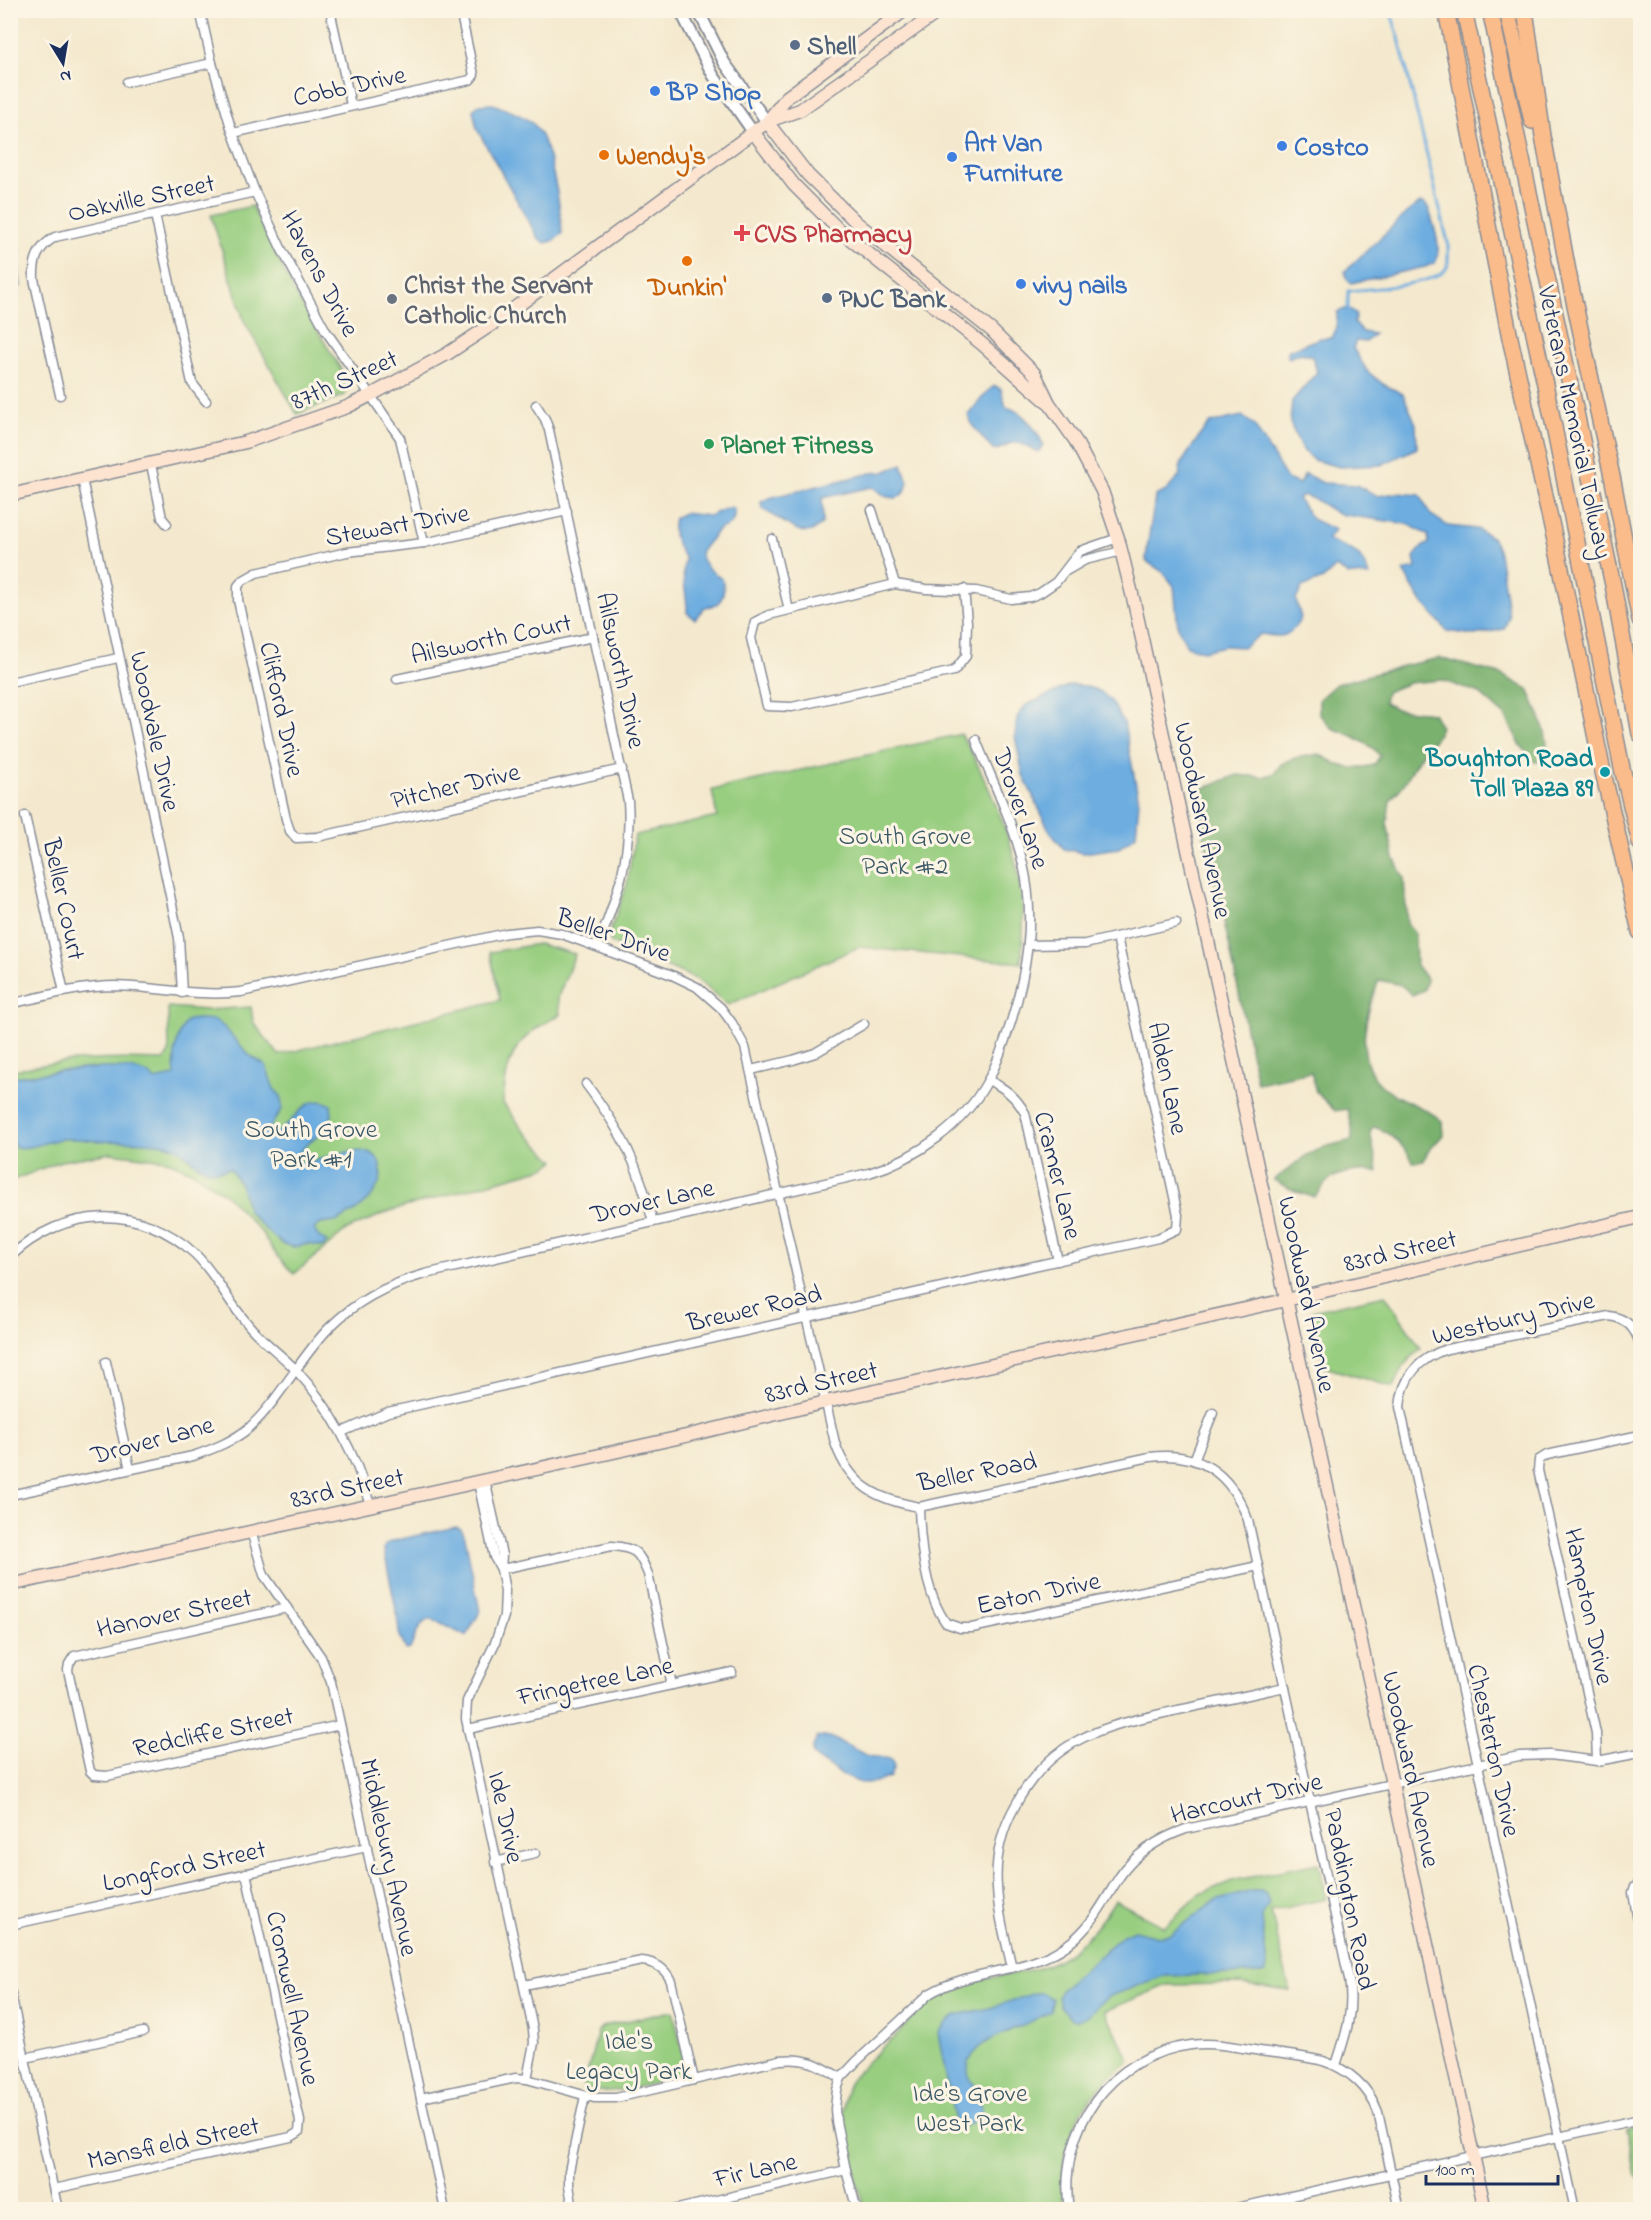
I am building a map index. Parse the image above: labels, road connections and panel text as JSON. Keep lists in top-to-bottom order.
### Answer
{
  "streets": {
    "highway": ["Veterans Memorial Tollway"],
    "main road": ["87th Street", "Woodward Avenue", "83rd Street"],
    "street": [
      "Cobb Drive",
      "Oakville Street",
      "Havens Drive",
      "Stewart Drive",
      "Ailsworth Court",
      "Ailsworth Drive",
      "Clifford Drive",
      "Woodvale Drive",
      "Pitcher Drive",
      "Drover Lane",
      "Beller Court",
      "Beller Drive",
      "Alden Lane",
      "Cramer Lane",
      "Brewer Road",
      "Westbury Drive",
      "Beller Road",
      "Eaton Drive",
      "Hampton Drive",
      "Hanover Street",
      "Fringetree Lane",
      "Redcliffe Street",
      "Chesterton Drive",
      "Harcourt Drive",
      "Ide Drive",
      "Middlebury Avenue",
      "Longford Street",
      "Paddington Road",
      "Cromwell Avenue",
      "Mansfield Street",
      "Fir Lane"
    ]
  },
  "crossings": [
    ["Cobb Drive", "Havens Drive"],
    ["Oakville Street", "Havens Drive"],
    ["Havens Drive", "87th Street"],
    ["Havens Drive", "Stewart Drive"],
    ["87th Street", "Woodvale Drive"],
    ["87th Street", "Woodward Avenue"],
    ["Stewart Drive", "Ailsworth Drive"],
    ["Stewart Drive", "Clifford Drive"],
    ["Ailsworth Court", "Ailsworth Drive"],
    ["Ailsworth Drive", "Pitcher Drive"],
    ["Ailsworth Drive", "Beller Drive"],
    ["Clifford Drive", "Pitcher Drive"],
    ["Woodvale Drive", "Beller Drive"],
    ["Drover Lane", "Beller Drive"],
    ["Drover Lane", "Cramer Lane"],
    ["Woodward Avenue", "83rd Street"],
    ["Woodward Avenue", "Harcourt Drive"],
    ["Beller Court", "Beller Drive"],
    ["Beller Drive", "83rd Street"],
    ["Beller Drive", "Brewer Road"],
    ["Beller Drive", "Beller Road"],
    ["Alden Lane", "Brewer Road"],
    ["Cramer Lane", "Brewer Road"],
    ["83rd Street", "Beller Road"],
    ["83rd Street", "Ide Drive"],
    ["83rd Street", "Middlebury Avenue"],
    ["Westbury Drive", "Chesterton Drive"],
    ["Beller Road", "Eaton Drive"],
    ["Beller Road", "Paddington Road"],
    ["Eaton Drive", "Paddington Road"],
    ["Hampton Drive", "Harcourt Drive"],
    ["Hanover Street", "Redcliffe Street"],
    ["Hanover Street", "Middlebury Avenue"],
    ["Fringetree Lane", "Ide Drive"],
    ["Redcliffe Street", "Middlebury Avenue"],
    ["Chesterton Drive", "Harcourt Drive"],
    ["Harcourt Drive", "Paddington Road"],
    ["Middlebury Avenue", "Longford Street"],
    ["Longford Street", "Cromwell Avenue"],
    ["Cromwell Avenue", "Mansfield Street"]
  ],
  "parks": [
    "South Grove Park #2",
    "South Grove Park #1",
    "Ide's Legacy Park",
    "Ide's Grove West Park"
  ],
  "places": {
    "other": [
      "Shell",
      "BP Shop",
      "Costco",
      "Wendy's",
      "Art Van Furniture",
      "Dunkin'",
      "vivy nails",
      "PNC Bank",
      "Christ the Servant Catholic Church",
      "Planet Fitness",
      "Boughton Road Toll Plaza 89"
    ],
    "health": ["CVS Pharmacy"]
  },
  "scale_bar": "100 m",
  "north": "bottom"
}
